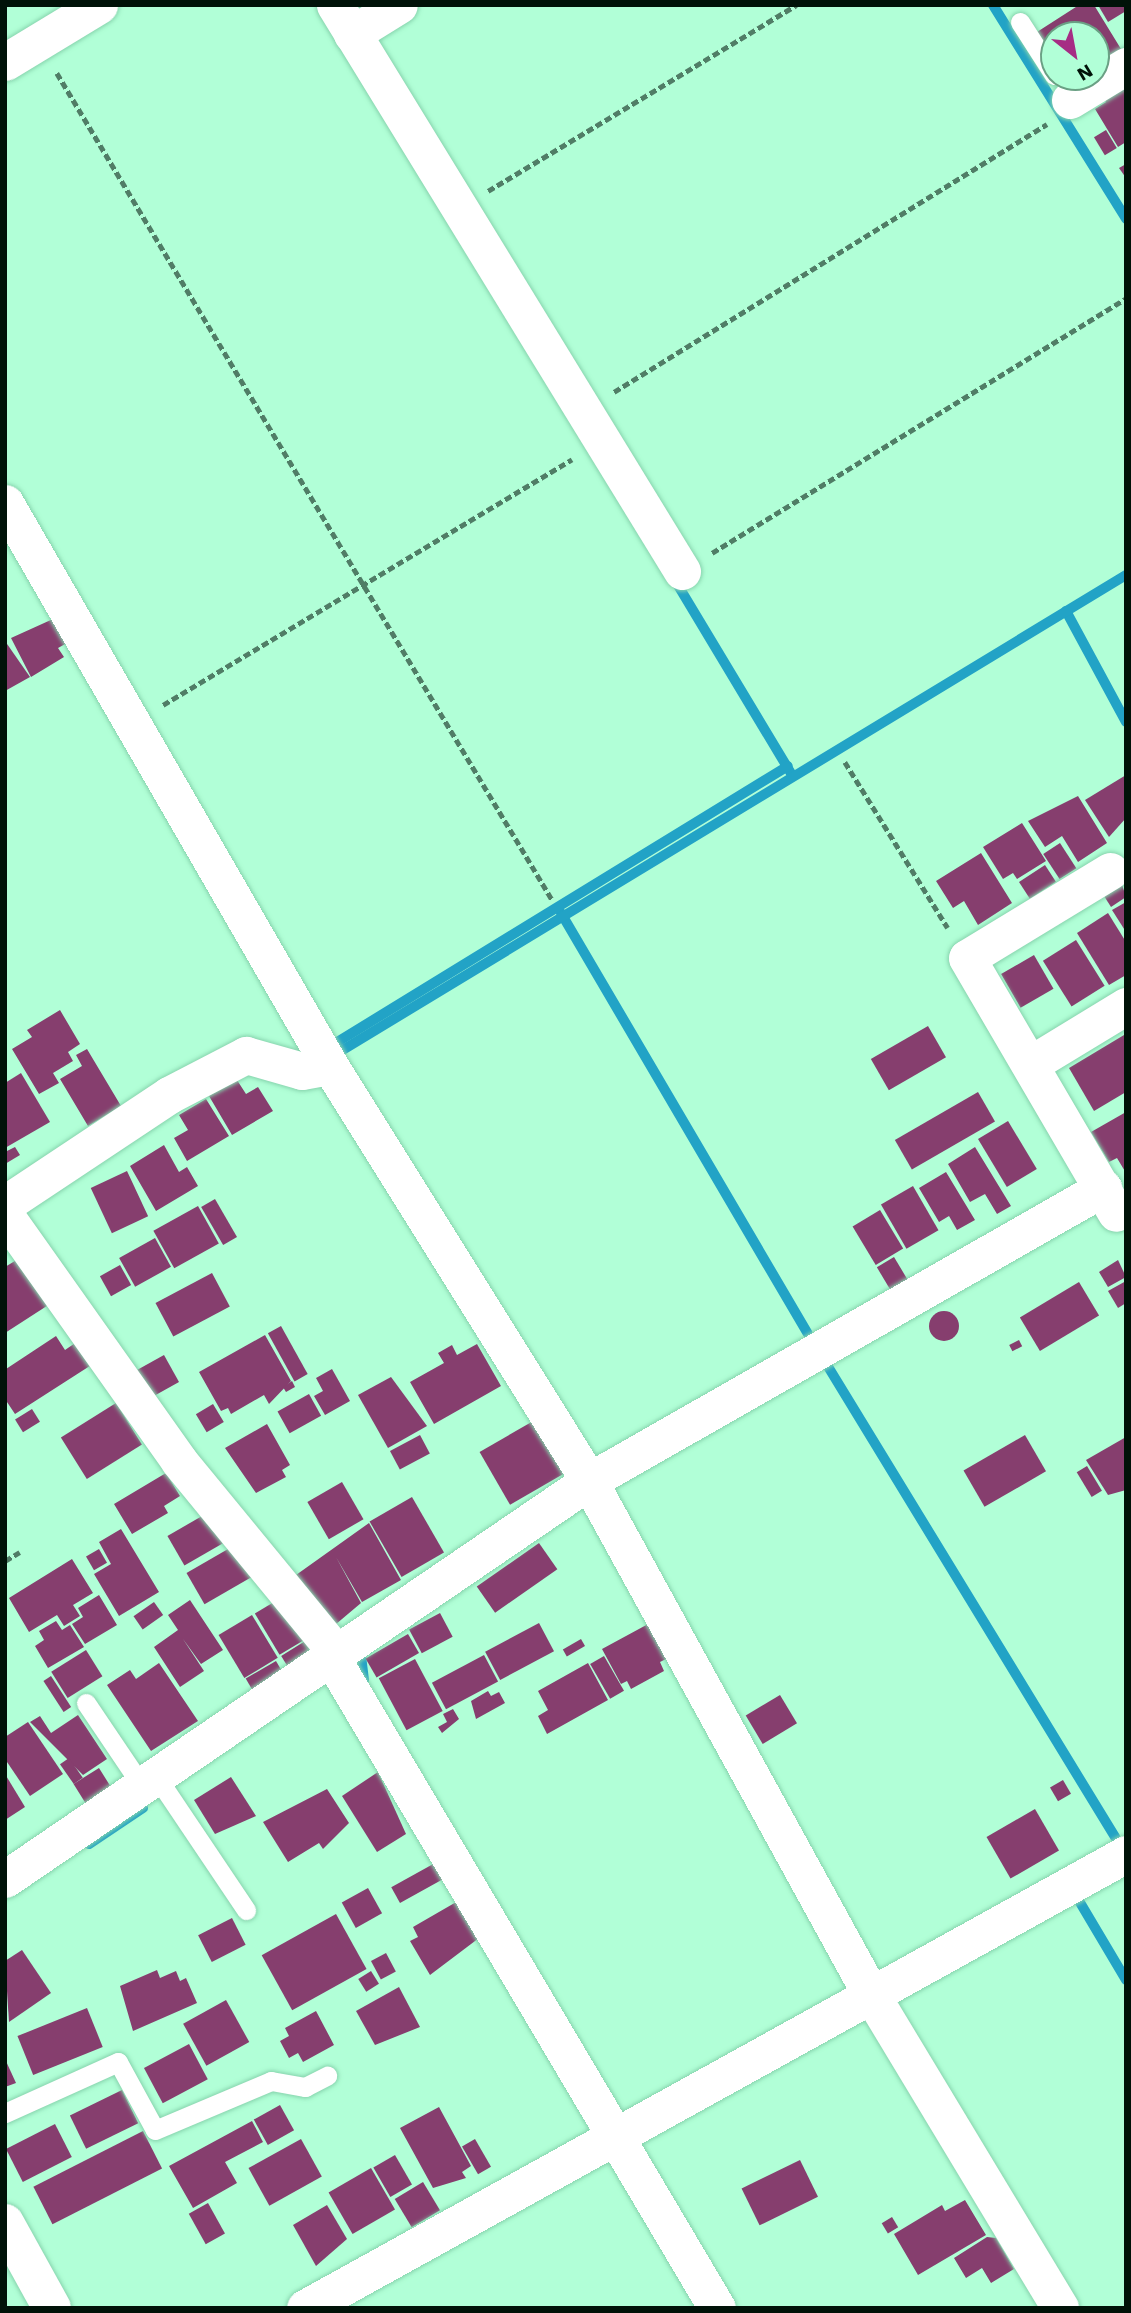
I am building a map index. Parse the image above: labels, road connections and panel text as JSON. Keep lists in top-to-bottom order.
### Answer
{
  "north": "bottom right"
}
